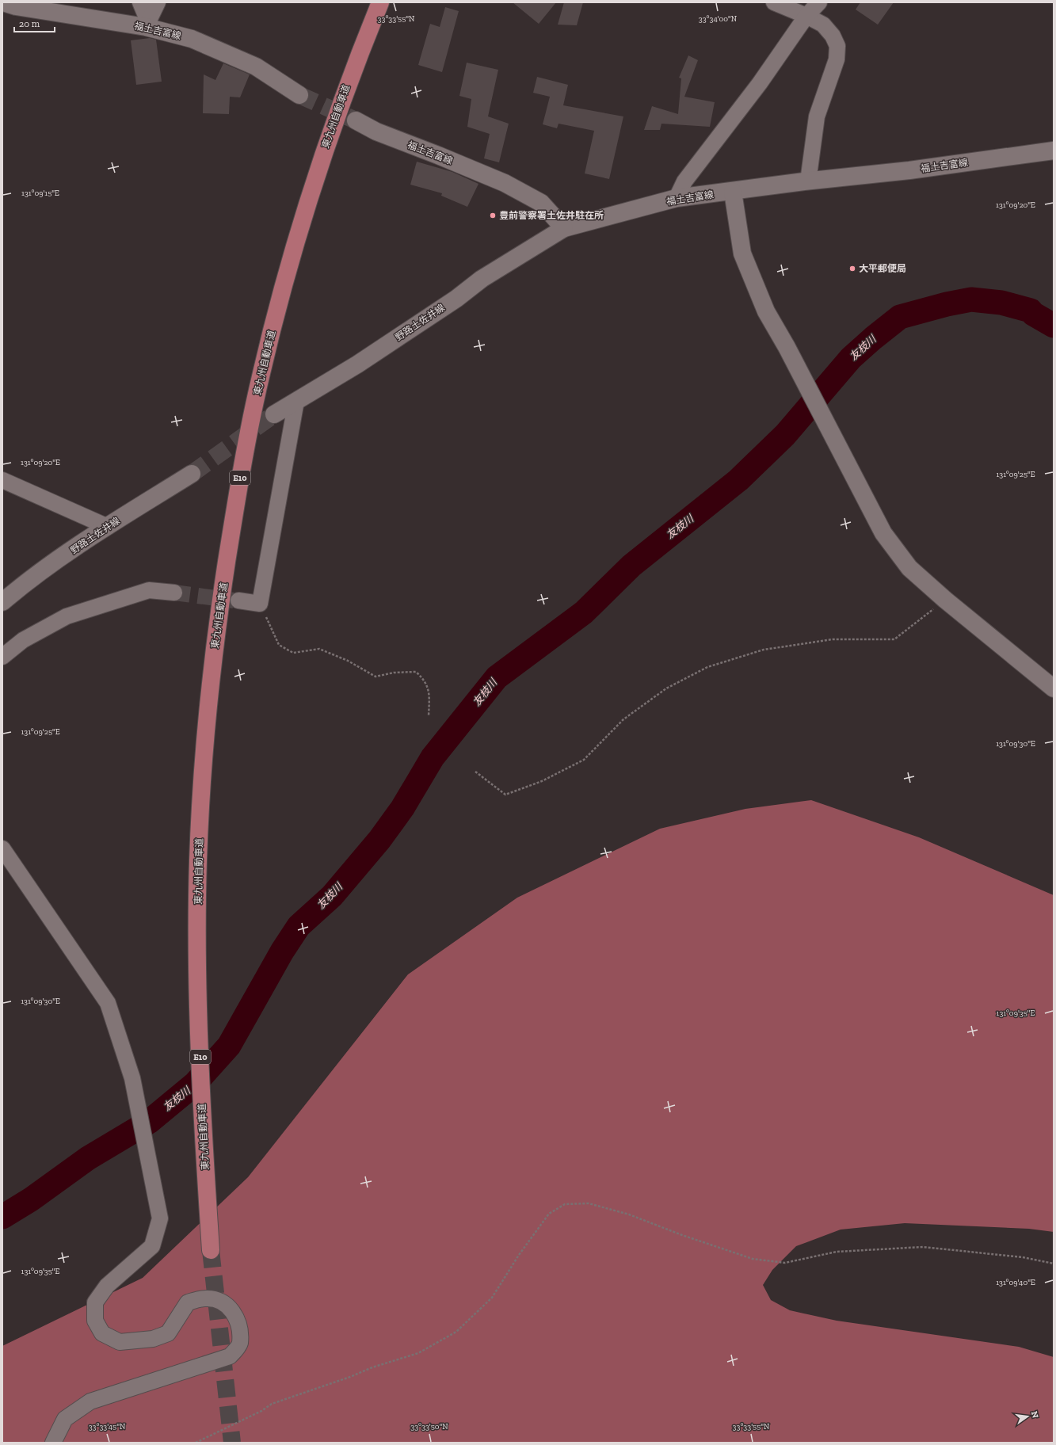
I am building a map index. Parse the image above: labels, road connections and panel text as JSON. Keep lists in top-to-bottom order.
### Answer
{
  "streets": {
    "highway": ["東九州自動車道", "E10"],
    "main road": ["福土吉富線", "野路土佐井線"]
  },
  "crossings": [
    ["福土吉富線", "野路土佐井線"]
  ],
  "water": ["友枝川"],
  "places": ["豊前警察署土佐井駐在所", "大平郵便局"],
  "scale_bar": "20 m",
  "north": "right",
  "coordinates": [
    "33°33'55\"N",
    "33°34'00\"N",
    "131°09'15\"E",
    "131°09'20\"E",
    "131°09'25\"E",
    "131°09'30\"E",
    "131°09'35\"E",
    "131°09'40\"E",
    "33°33'45\"N",
    "33°33'50\"N"
  ]
}
